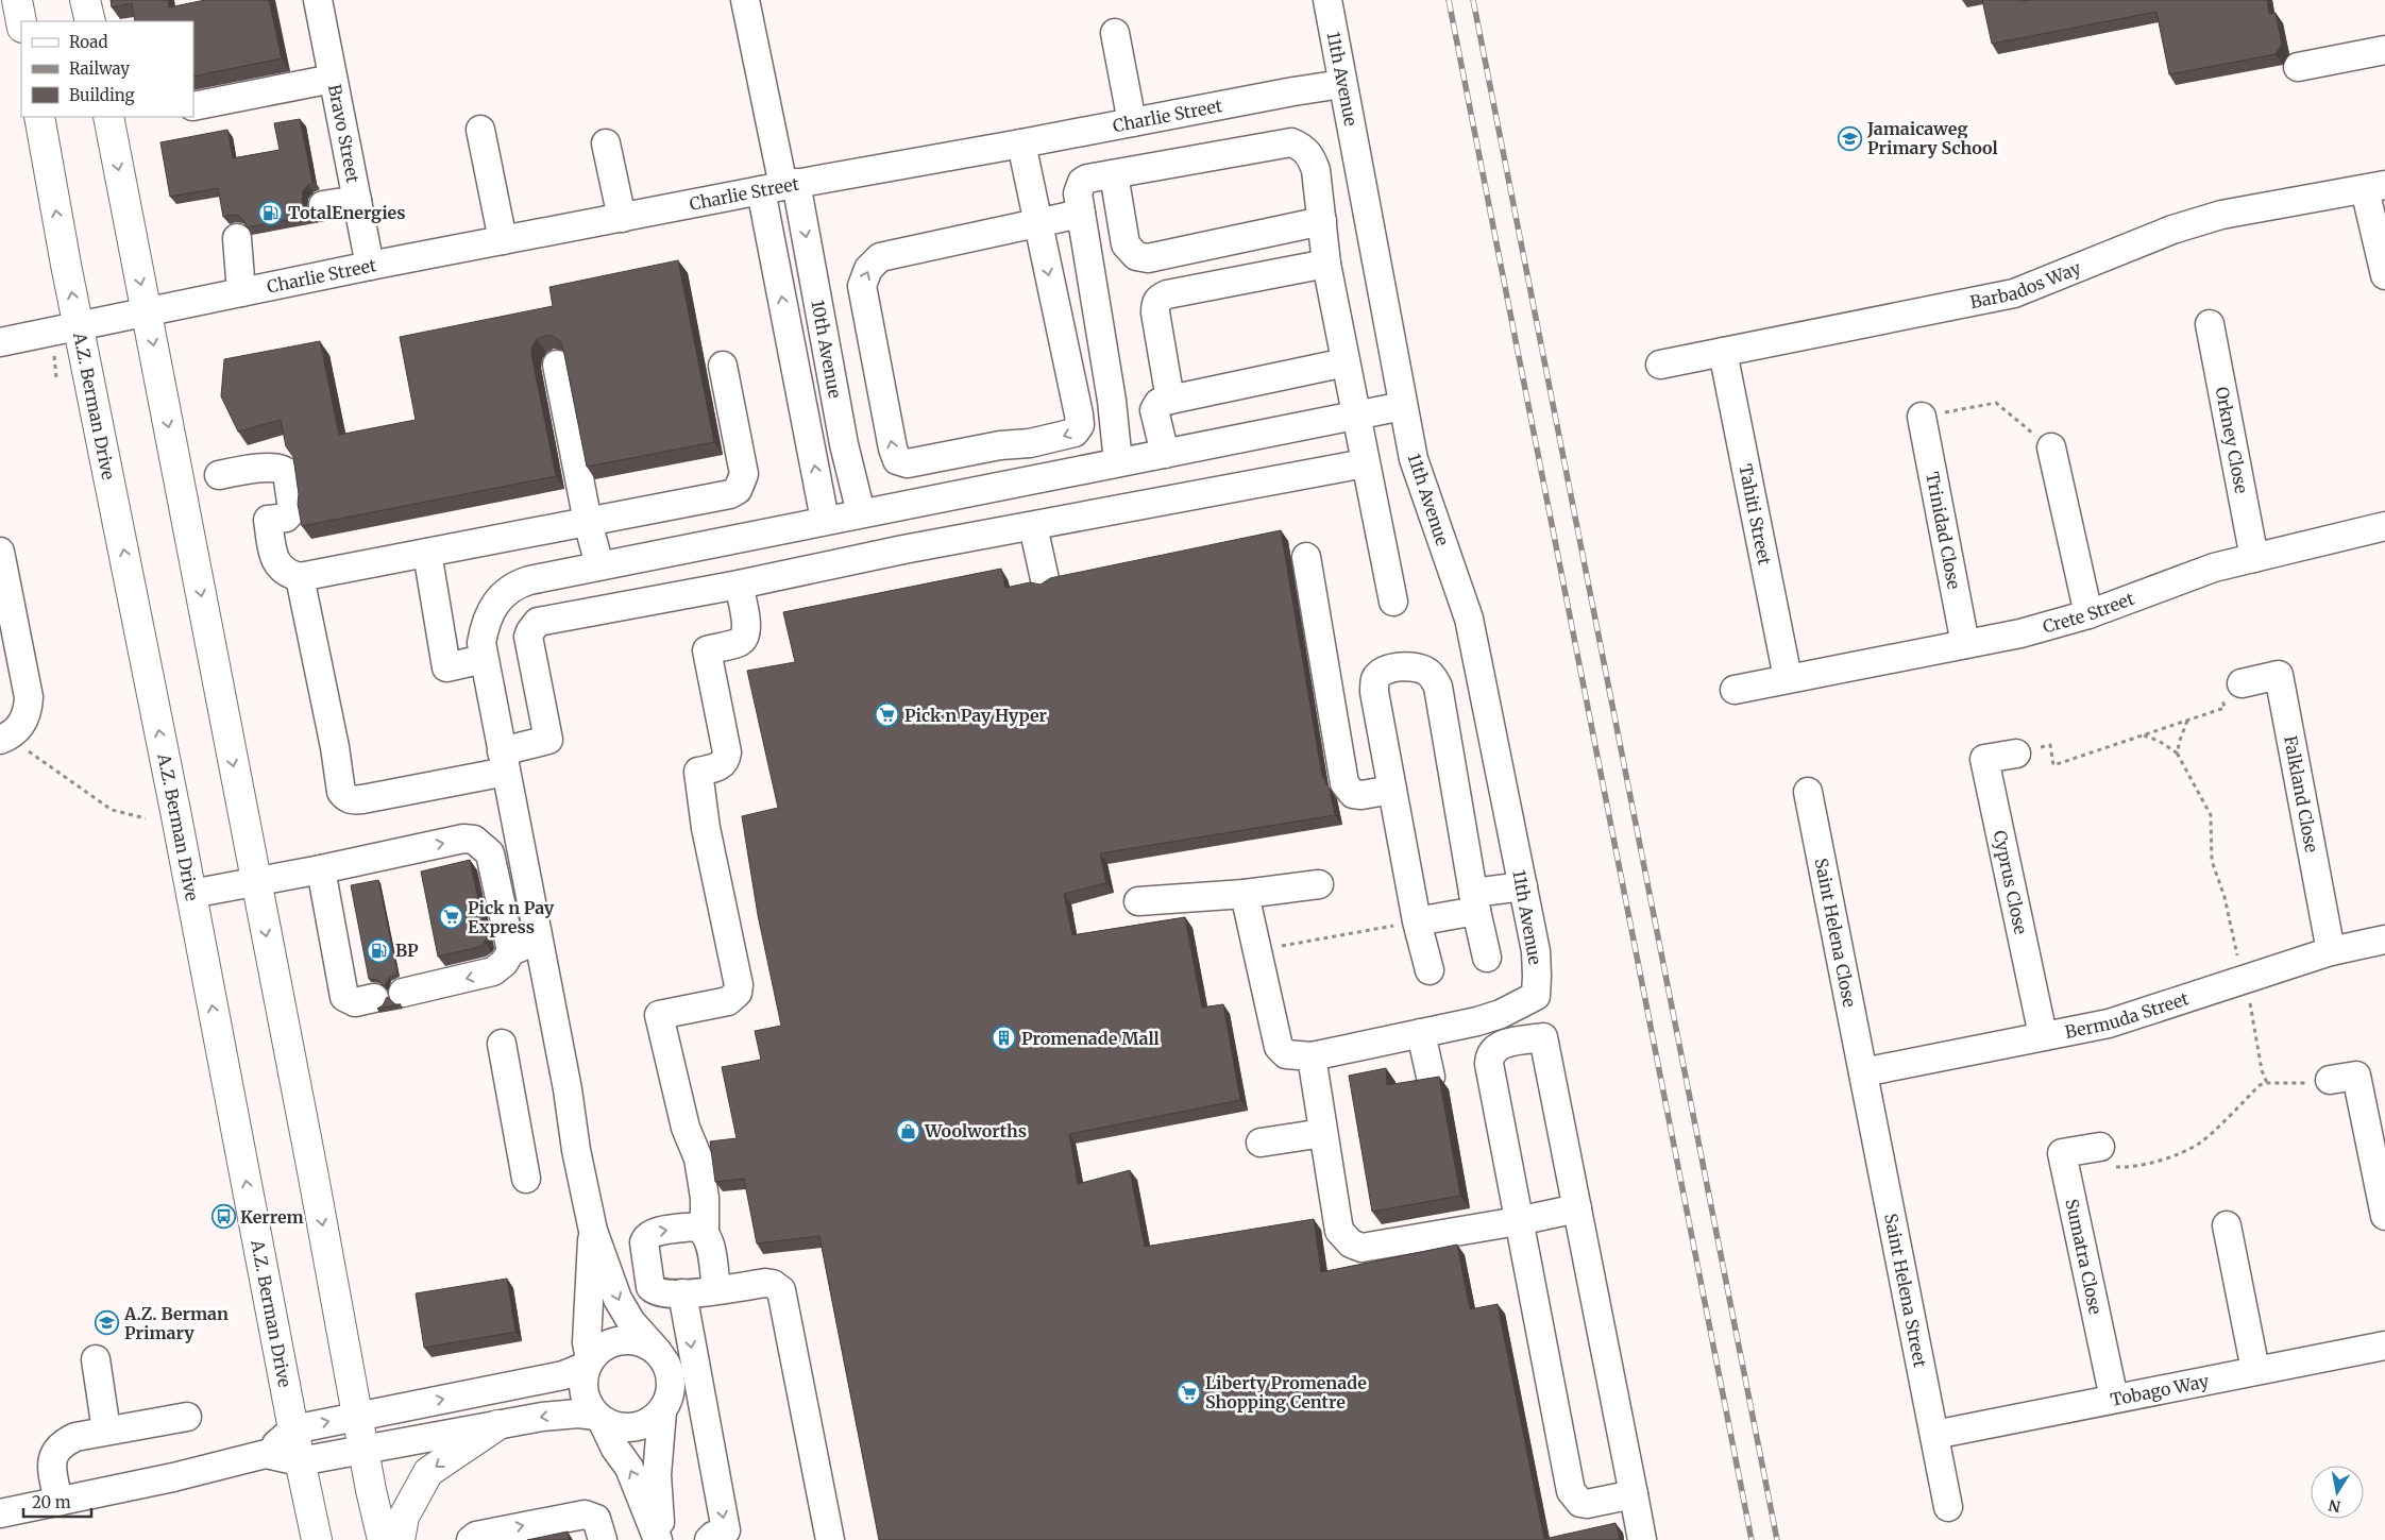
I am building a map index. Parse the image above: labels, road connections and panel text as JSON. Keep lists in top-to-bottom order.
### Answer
{
  "streets": {
    "main road": ["A.Z. Berman Drive"],
    "street": [
      "11th Avenue",
      "Charlie Street",
      "Bravo Street",
      "Barbados Way",
      "10th Avenue",
      "Orkney Close",
      "Tahiti Street",
      "Trinidad Close",
      "Crete Street",
      "Falkland Close",
      "Cyprus Close",
      "Saint Helena Close",
      "Bermuda Street",
      "Sumatra Close",
      "Saint Helena Street",
      "Tobago Way"
    ]
  },
  "crossings": [
    ["11th Avenue", "Charlie Street"],
    ["Charlie Street", "Bravo Street"],
    ["Charlie Street", "10th Avenue"],
    ["Charlie Street", "A.Z. Berman Drive"],
    ["Barbados Way", "Tahiti Street"],
    ["Orkney Close", "Crete Street"],
    ["Tahiti Street", "Crete Street"],
    ["Trinidad Close", "Crete Street"],
    ["Falkland Close", "Bermuda Street"],
    ["Cyprus Close", "Bermuda Street"],
    ["Saint Helena Close", "Bermuda Street"],
    ["Saint Helena Close", "Saint Helena Street"],
    ["Bermuda Street", "Saint Helena Street"],
    ["Sumatra Close", "Tobago Way"],
    ["Saint Helena Street", "Tobago Way"]
  ],
  "places": {
    "school or university": ["Jamaicaweg Primary School", "A.Z. Berman Primary"],
    "fuel station": ["TotalEnergies", "BP"],
    "supermarket": ["Pick n Pay Hyper", "Pick n Pay Express", "Liberty Promenade Shopping Centre"],
    "building": ["Promenade Mall"],
    "shop": ["Woolworths"],
    "bus stop": ["Kerrem"]
  },
  "legend": ["Road", "Railway", "Building"],
  "scale_bar": "20 m",
  "north": "bottom"
}
